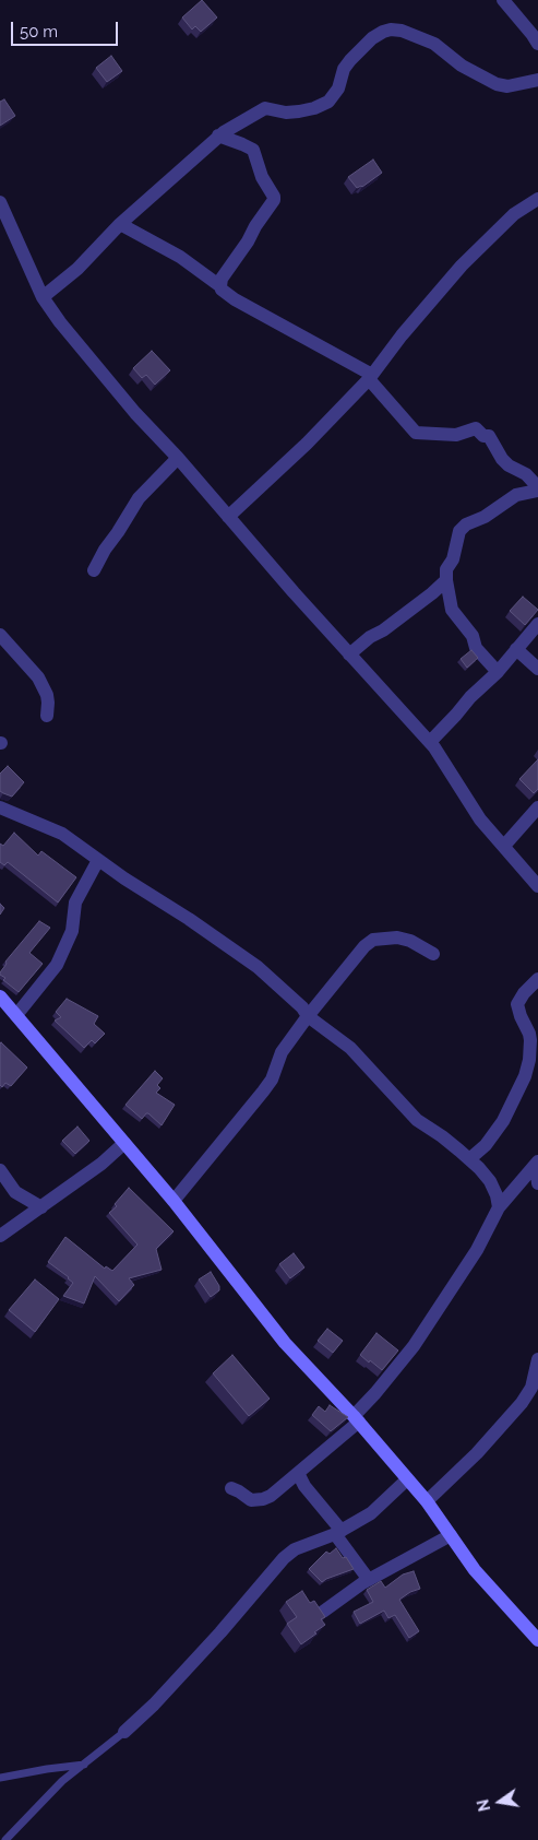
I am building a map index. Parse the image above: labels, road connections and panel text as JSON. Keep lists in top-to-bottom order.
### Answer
{
  "scale_bar": "50 m",
  "north": "left"
}
